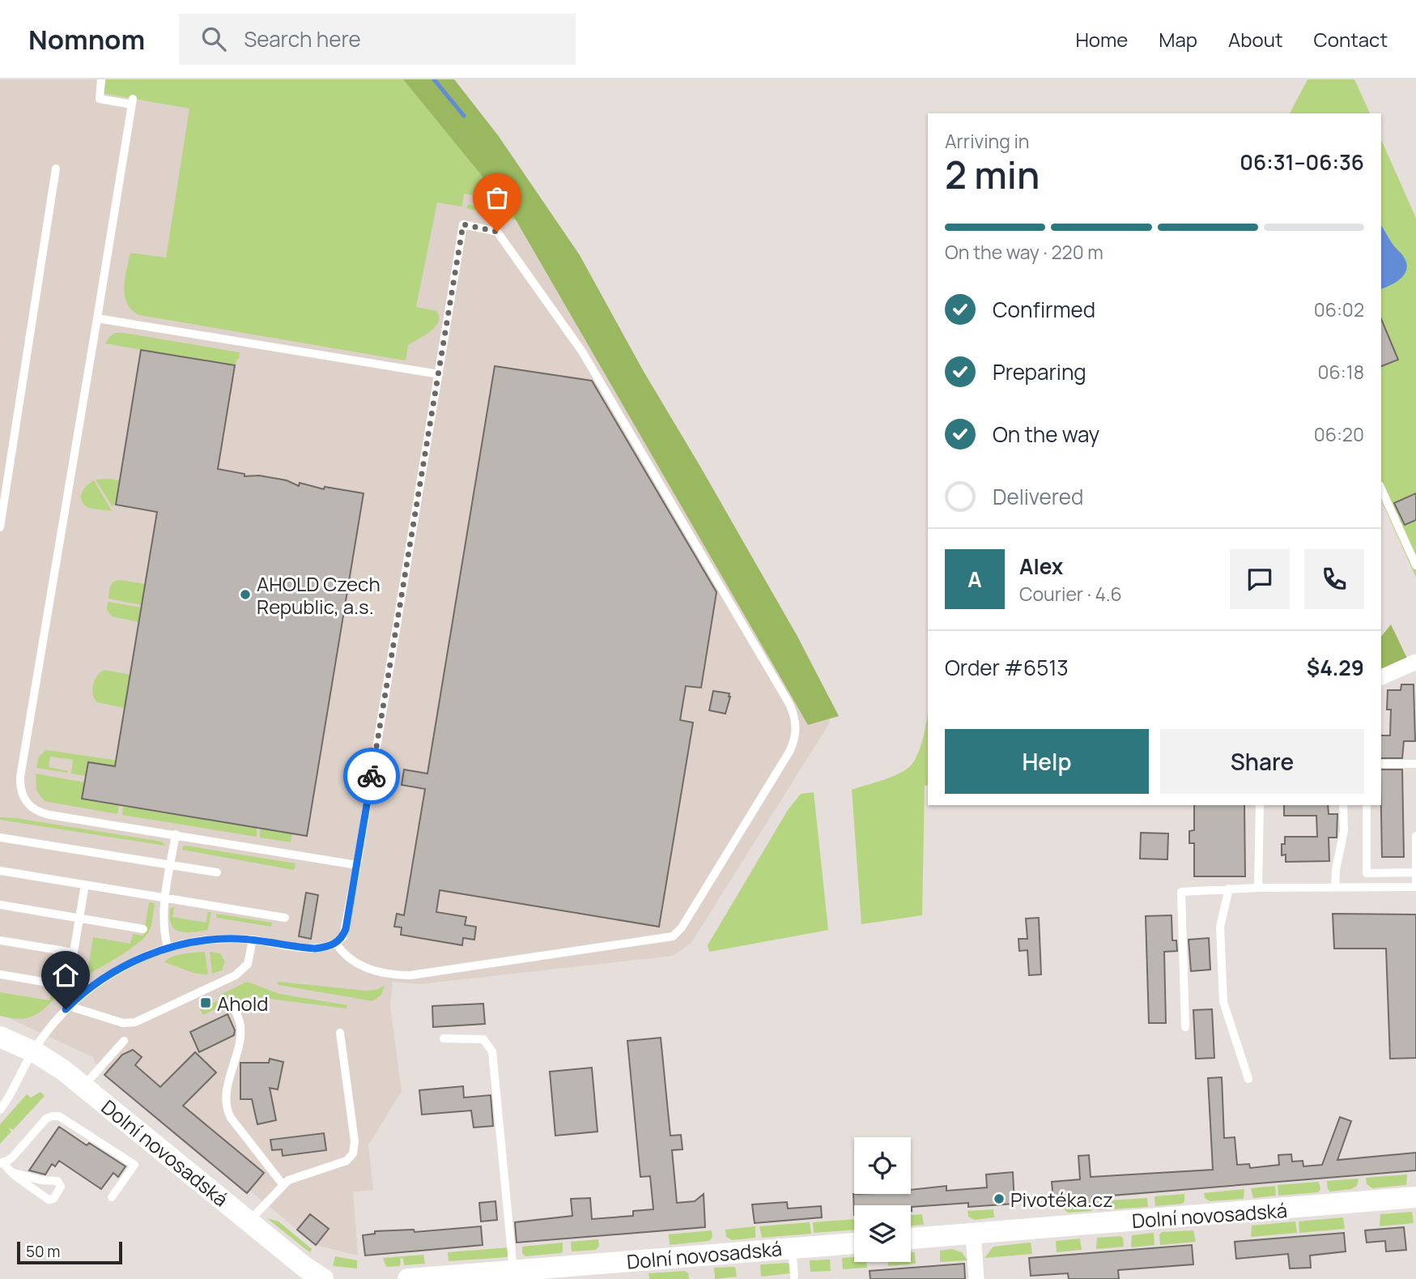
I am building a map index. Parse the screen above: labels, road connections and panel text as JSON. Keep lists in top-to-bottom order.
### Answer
{
  "streets": {
    "main road": ["Dolní novosadská"]
  },
  "places": {
    "other": ["AHOLD Czech Republic, a.s.", "Pivotéka.cz"],
    "transit": ["Ahold"]
  },
  "scale_bar": "50 m",
  "page": {
    "header": "Nomnom",
    "search": "Search here",
    "nav": [
      "Home",
      "Map",
      "About",
      "Contact"
    ],
    "heading": ["2 min", "Arriving in", "06:31–06:36"],
    "panel": [
      "Alex",
      "Courier · 4.6",
      "Order #6513",
      "$4.29"
    ],
    "bar": "On the way · 220 m",
    "list": [
      ["Confirmed", "06:02"],
      ["Preparing", "06:18"],
      ["On the way", "06:20"],
      "Delivered"
    ],
    "round": "A",
    "buttons": ["Help", "Share"],
    "scale": "50 m"
  }
}
